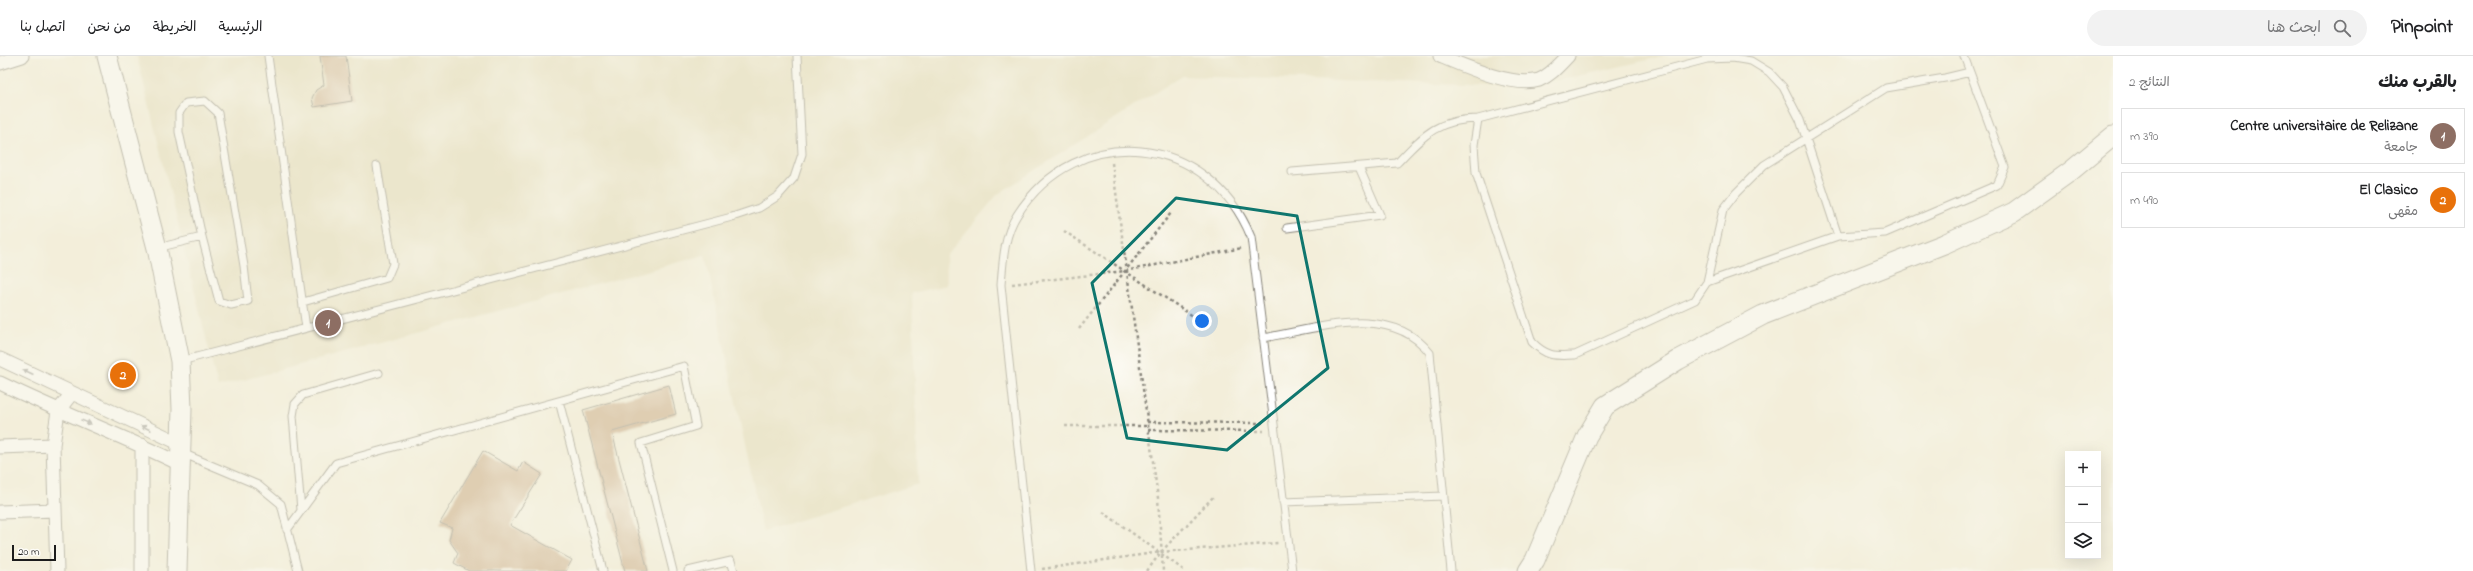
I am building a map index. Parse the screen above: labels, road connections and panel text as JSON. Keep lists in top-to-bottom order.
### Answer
{
  "scale_bar": "20 m",
  "page": {
    "header": "Pinpoint",
    "search": "ابحث هنا",
    "nav": [
      "الرئيسية",
      "الخريطة",
      "من نحن",
      "اتصل بنا"
    ],
    "heading": ["بالقرب منك", "النتائج: 2"],
    "list": [
      {
        "mark": "1",
        "name": "Centre universitaire de Relizane",
        "note": "جامعة",
        "value": "390 m"
      },
      {
        "mark": "2",
        "name": "El Clasico",
        "note": "مقهى",
        "value": "490 m"
      }
    ],
    "pins": ["1", "2"],
    "map_buttons": ["+", "−"],
    "scale": "20 m"
  }
}
